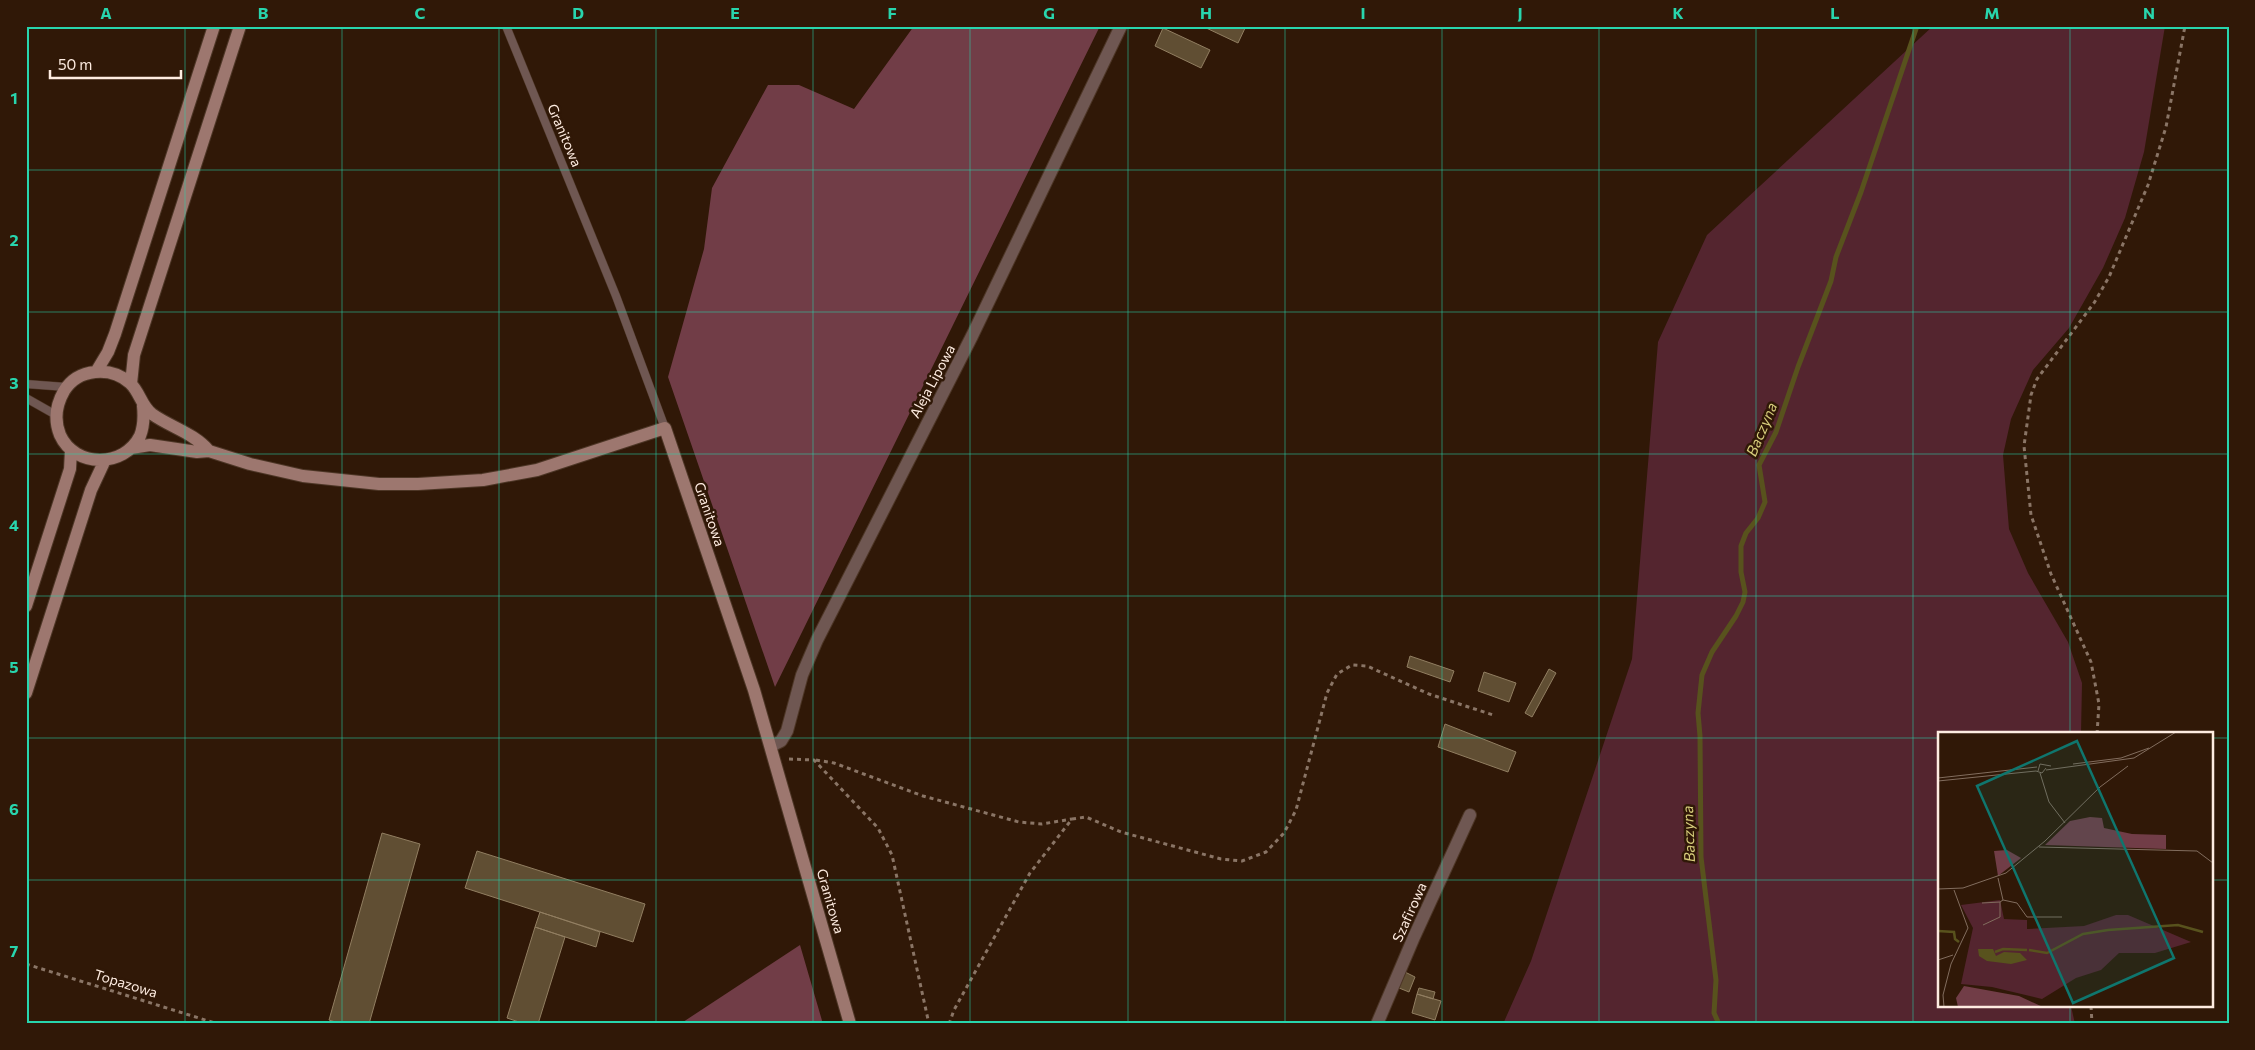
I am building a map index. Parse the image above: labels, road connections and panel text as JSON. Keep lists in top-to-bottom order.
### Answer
{
  "streets": {
    "main road": ["Granitowa"],
    "street": ["Aleja Lipowa", "Szafirowa"],
    "path": ["Topazowa"]
  },
  "crossings": [
    ["Granitowa", "Aleja Lipowa"]
  ],
  "water": ["Baczyna"],
  "scale_bar": "50 m",
  "grid": {
    "columns": [
      "A",
      "B",
      "C",
      "D",
      "E",
      "F",
      "G",
      "H",
      "I",
      "J",
      "K",
      "L",
      "M",
      "N"
    ],
    "rows": [
      "1",
      "2",
      "3",
      "4",
      "5",
      "6",
      "7"
    ]
  }
}
